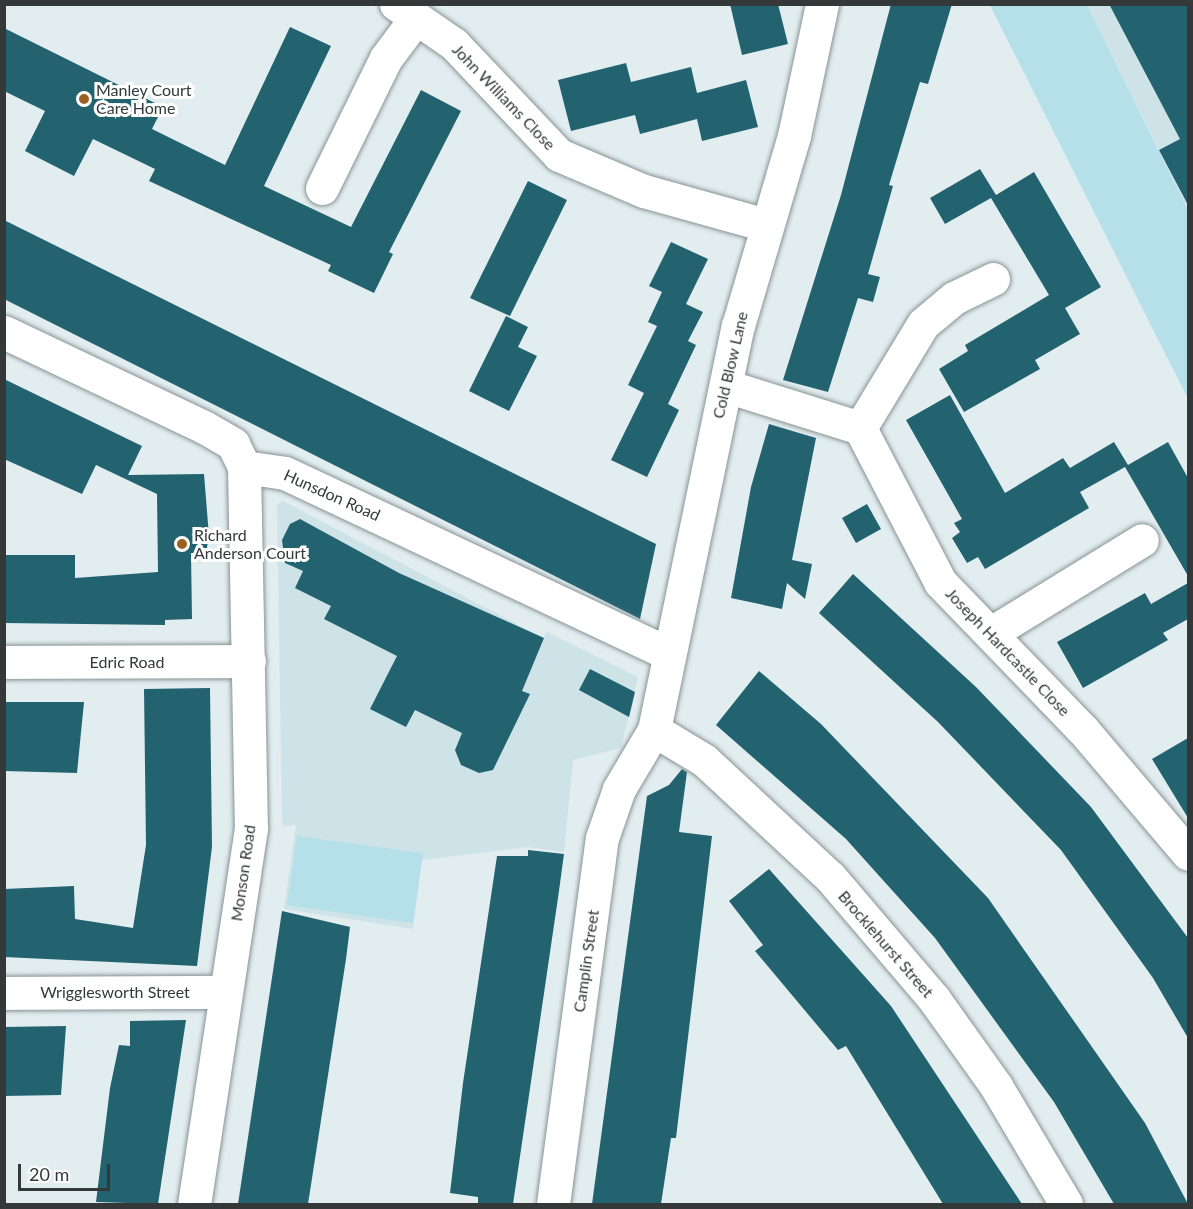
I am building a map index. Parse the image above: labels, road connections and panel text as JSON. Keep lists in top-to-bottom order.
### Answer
{
  "streets": {
    "street": [
      "John Williams Close",
      "Cold Blow Lane",
      "Hunsdon Road",
      "Joseph Hardcastle Close",
      "Edric Road",
      "Monson Road",
      "Brocklehurst Street",
      "Camplin Street",
      "Wrigglesworth Street"
    ]
  },
  "crossings": [
    ["John Williams Close", "Cold Blow Lane"],
    ["Cold Blow Lane", "Hunsdon Road"],
    ["Cold Blow Lane", "Brocklehurst Street"],
    ["Cold Blow Lane", "Camplin Street"],
    ["Hunsdon Road", "Monson Road"],
    ["Edric Road", "Monson Road"],
    ["Monson Road", "Wrigglesworth Street"],
    ["Brocklehurst Street", "Camplin Street"]
  ],
  "places": ["Manley Court Care Home", "Richard Anderson Court"],
  "scale_bar": "20 m"
}
